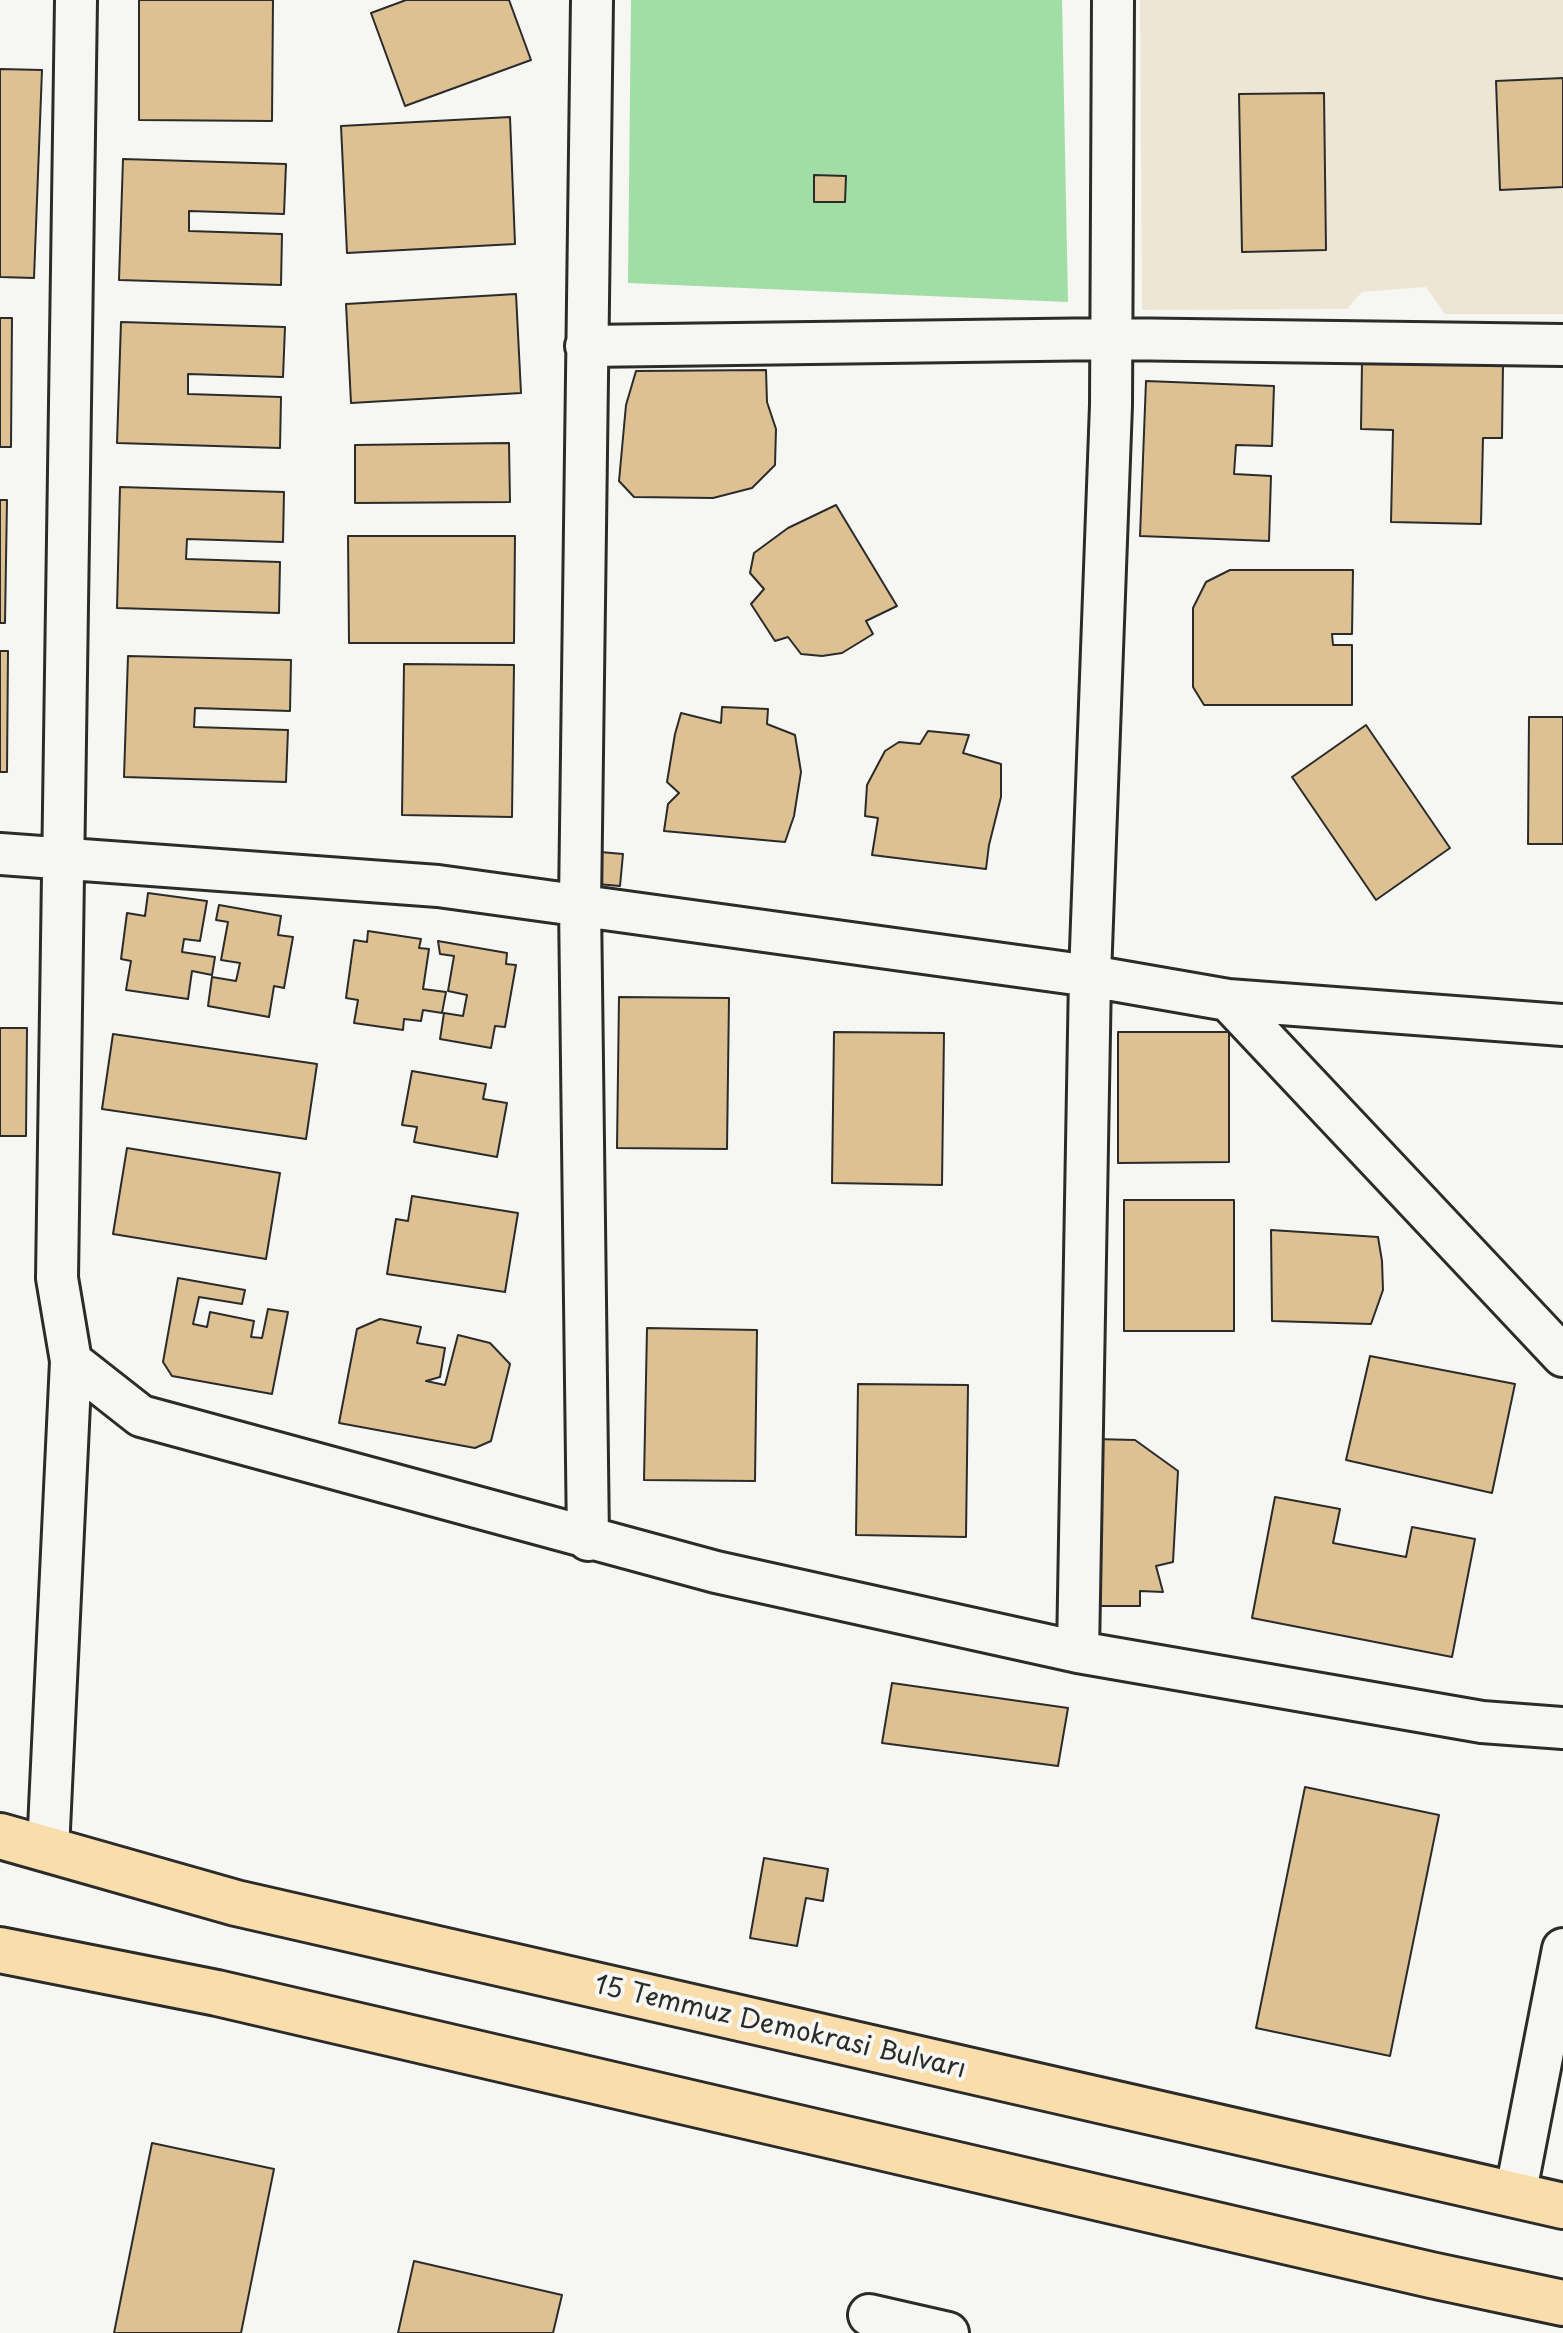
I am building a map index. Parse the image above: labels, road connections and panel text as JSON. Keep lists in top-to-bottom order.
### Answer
{
  "streets": {
    "highway": ["15 Temmuz Demokrasi Bulvarı"]
  }
}
